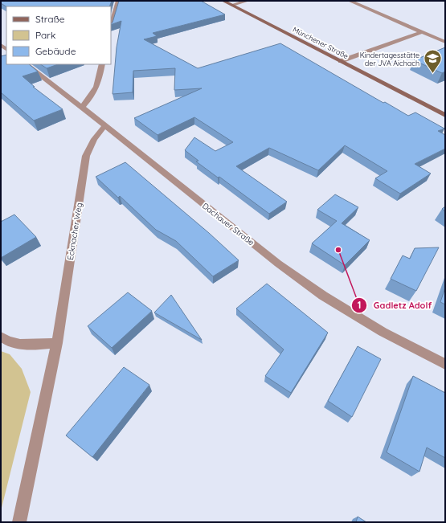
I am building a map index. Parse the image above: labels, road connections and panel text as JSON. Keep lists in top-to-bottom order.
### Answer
{
  "streets": {
    "main road": ["Münchener Straße"],
    "street": ["Dachauer Straße", "Ecknacher Weg"]
  },
  "crossings": [
    ["Dachauer Straße", "Ecknacher Weg"]
  ],
  "places": {
    "school or university": ["Kindertagesstätte der JVA Aichach"],
    "other": ["Gadletz Adolf"]
  },
  "legend": ["Straße", "Park", "Gebäude"]
}
